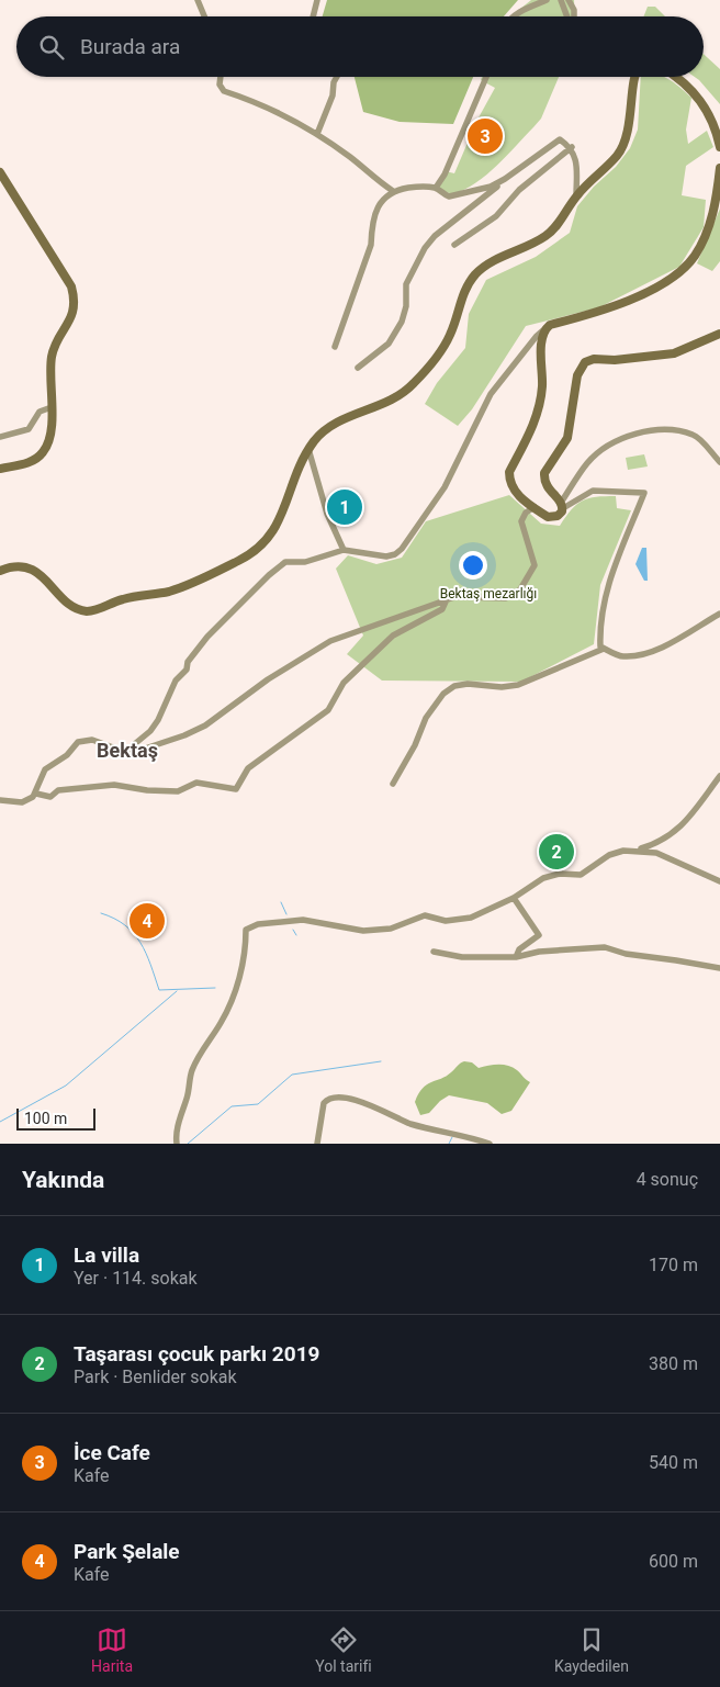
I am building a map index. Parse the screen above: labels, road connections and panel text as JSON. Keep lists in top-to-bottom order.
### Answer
{
  "districts": ["Bektaş"],
  "parks": ["Bektaş mezarlığı"],
  "scale_bar": "100 m",
  "page": {
    "search": "Burada ara",
    "pins": [
      "3",
      "1",
      "2",
      "4"
    ],
    "scale": "100 m",
    "heading": ["Yakında", "4 sonuç"],
    "list": [
      {
        "mark": "1",
        "name": "La villa",
        "note": "Yer · 114. sokak",
        "value": "170 m"
      },
      {
        "mark": "2",
        "name": "Taşarası çocuk parkı 2019",
        "note": "Park · Benlider sokak",
        "value": "380 m"
      },
      {
        "mark": "3",
        "name": "İce Cafe",
        "note": "Kafe",
        "value": "540 m"
      },
      {
        "mark": "4",
        "name": "Park Şelale",
        "note": "Kafe",
        "value": "600 m"
      }
    ],
    "nav": ["Harita", "Yol tarifi", "Kaydedilen"]
  }
}
